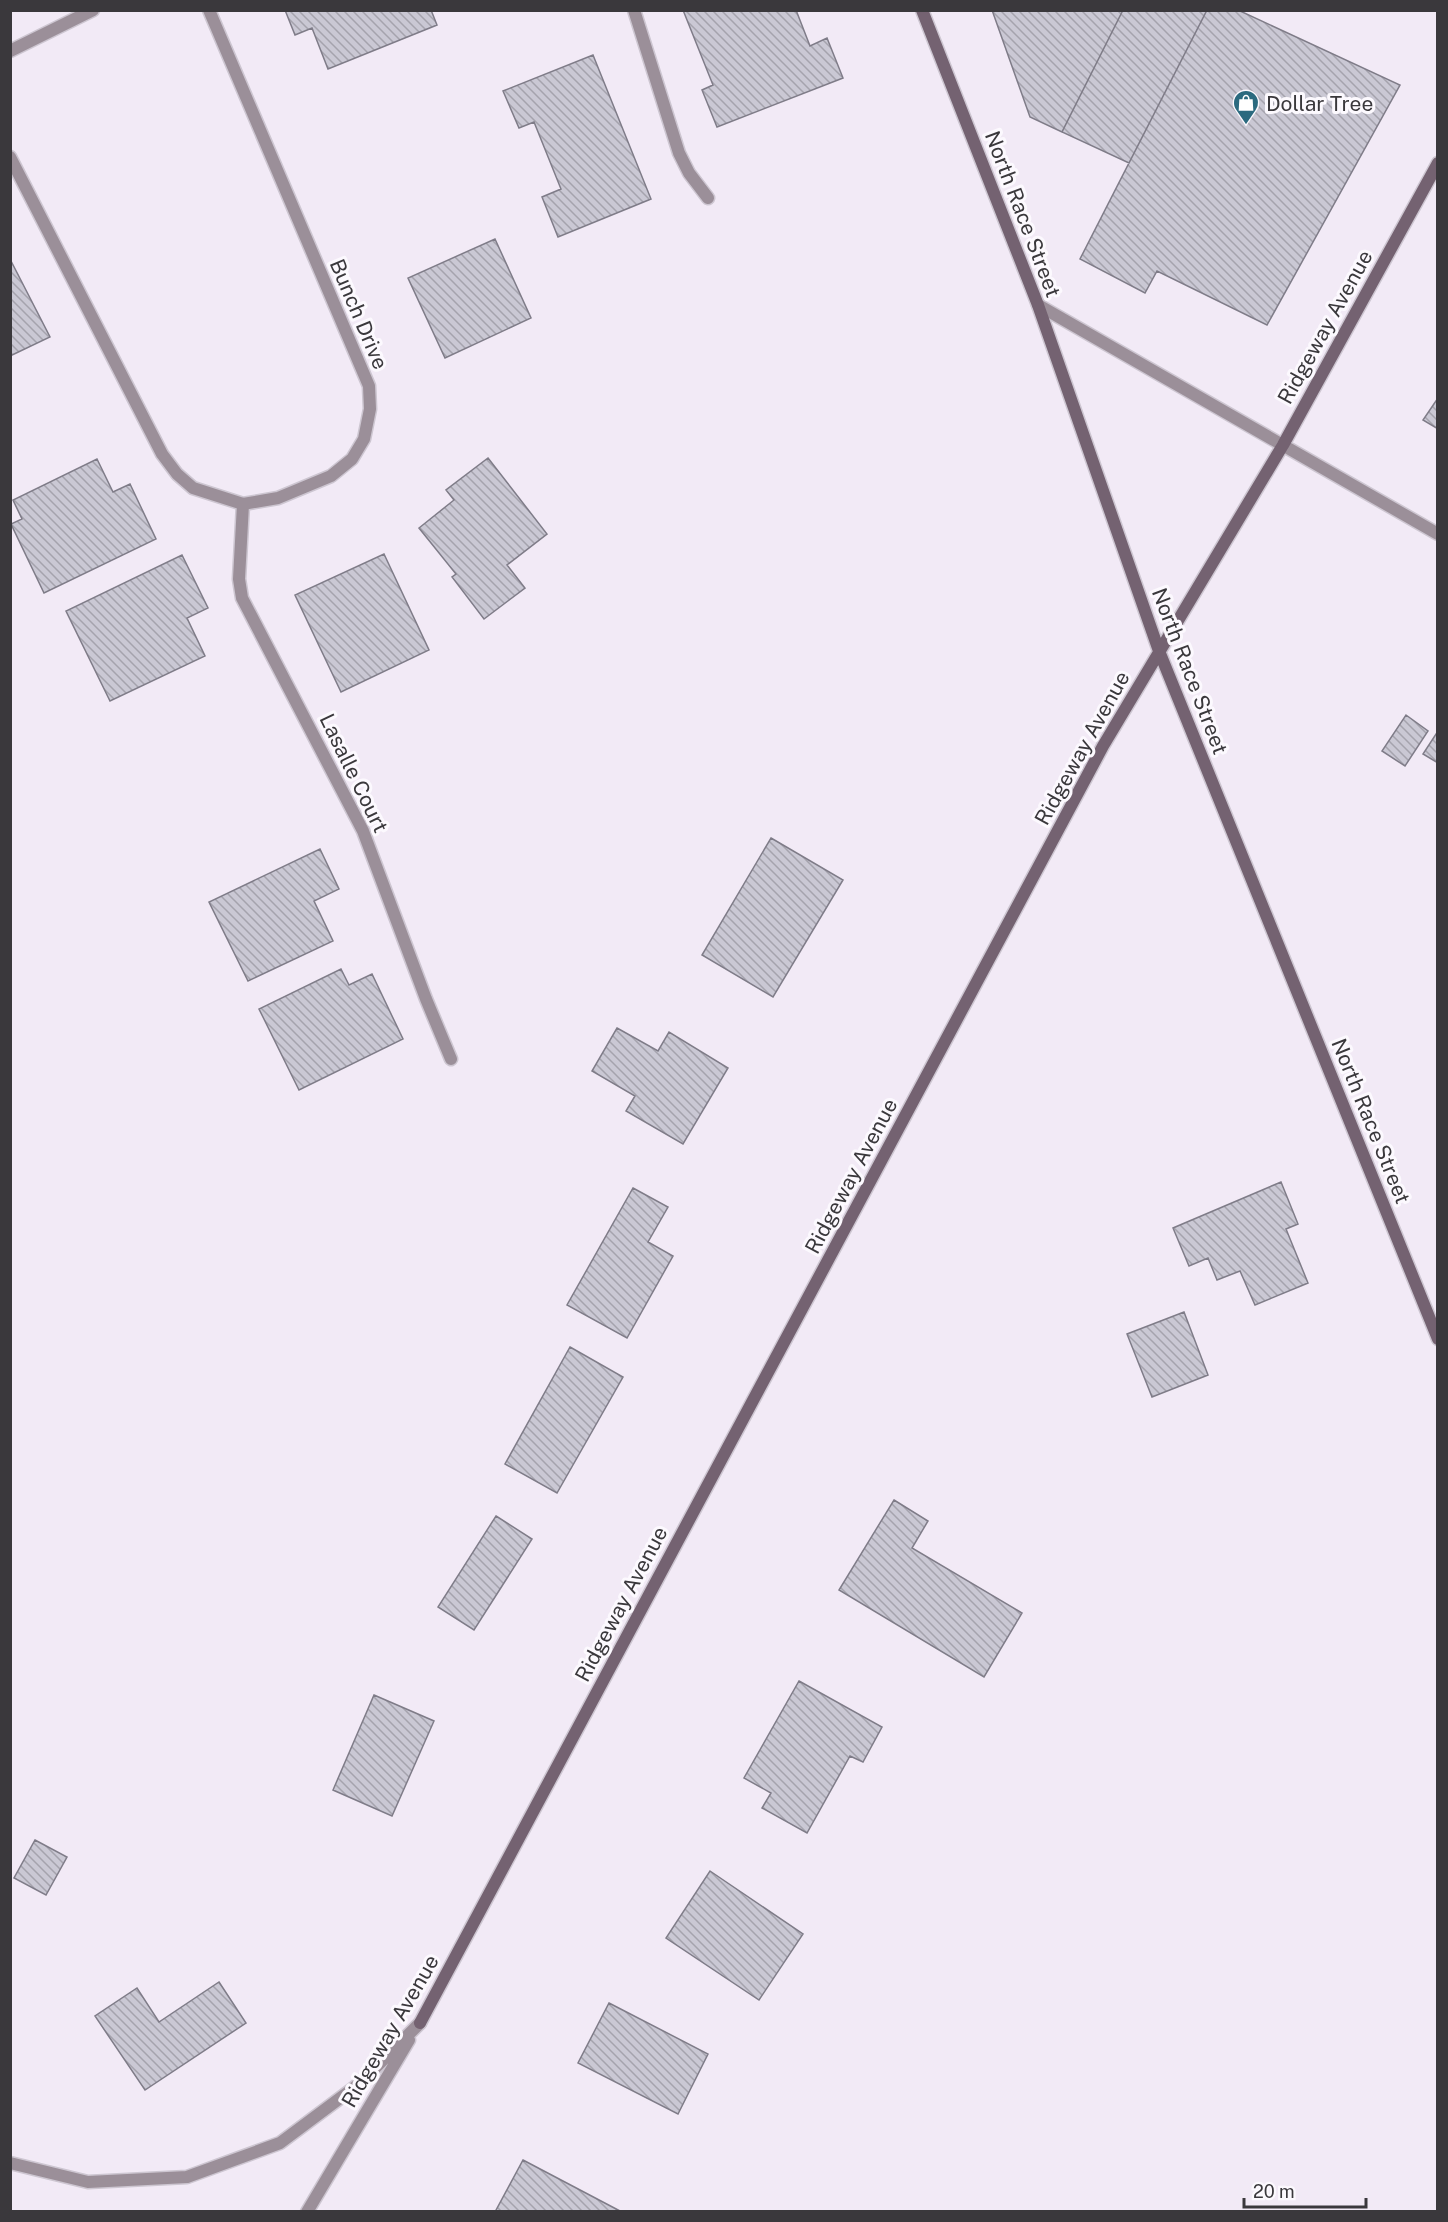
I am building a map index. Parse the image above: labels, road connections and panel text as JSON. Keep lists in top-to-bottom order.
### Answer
{
  "streets": {
    "street": [
      "North Race Street",
      "Bunch Drive",
      "Ridgeway Avenue",
      "Lasalle Court"
    ]
  },
  "crossings": [
    ["North Race Street", "Ridgeway Avenue"],
    ["Bunch Drive", "Lasalle Court"]
  ],
  "places": {
    "shop": ["Dollar Tree"]
  },
  "scale_bar": "20 m"
}
